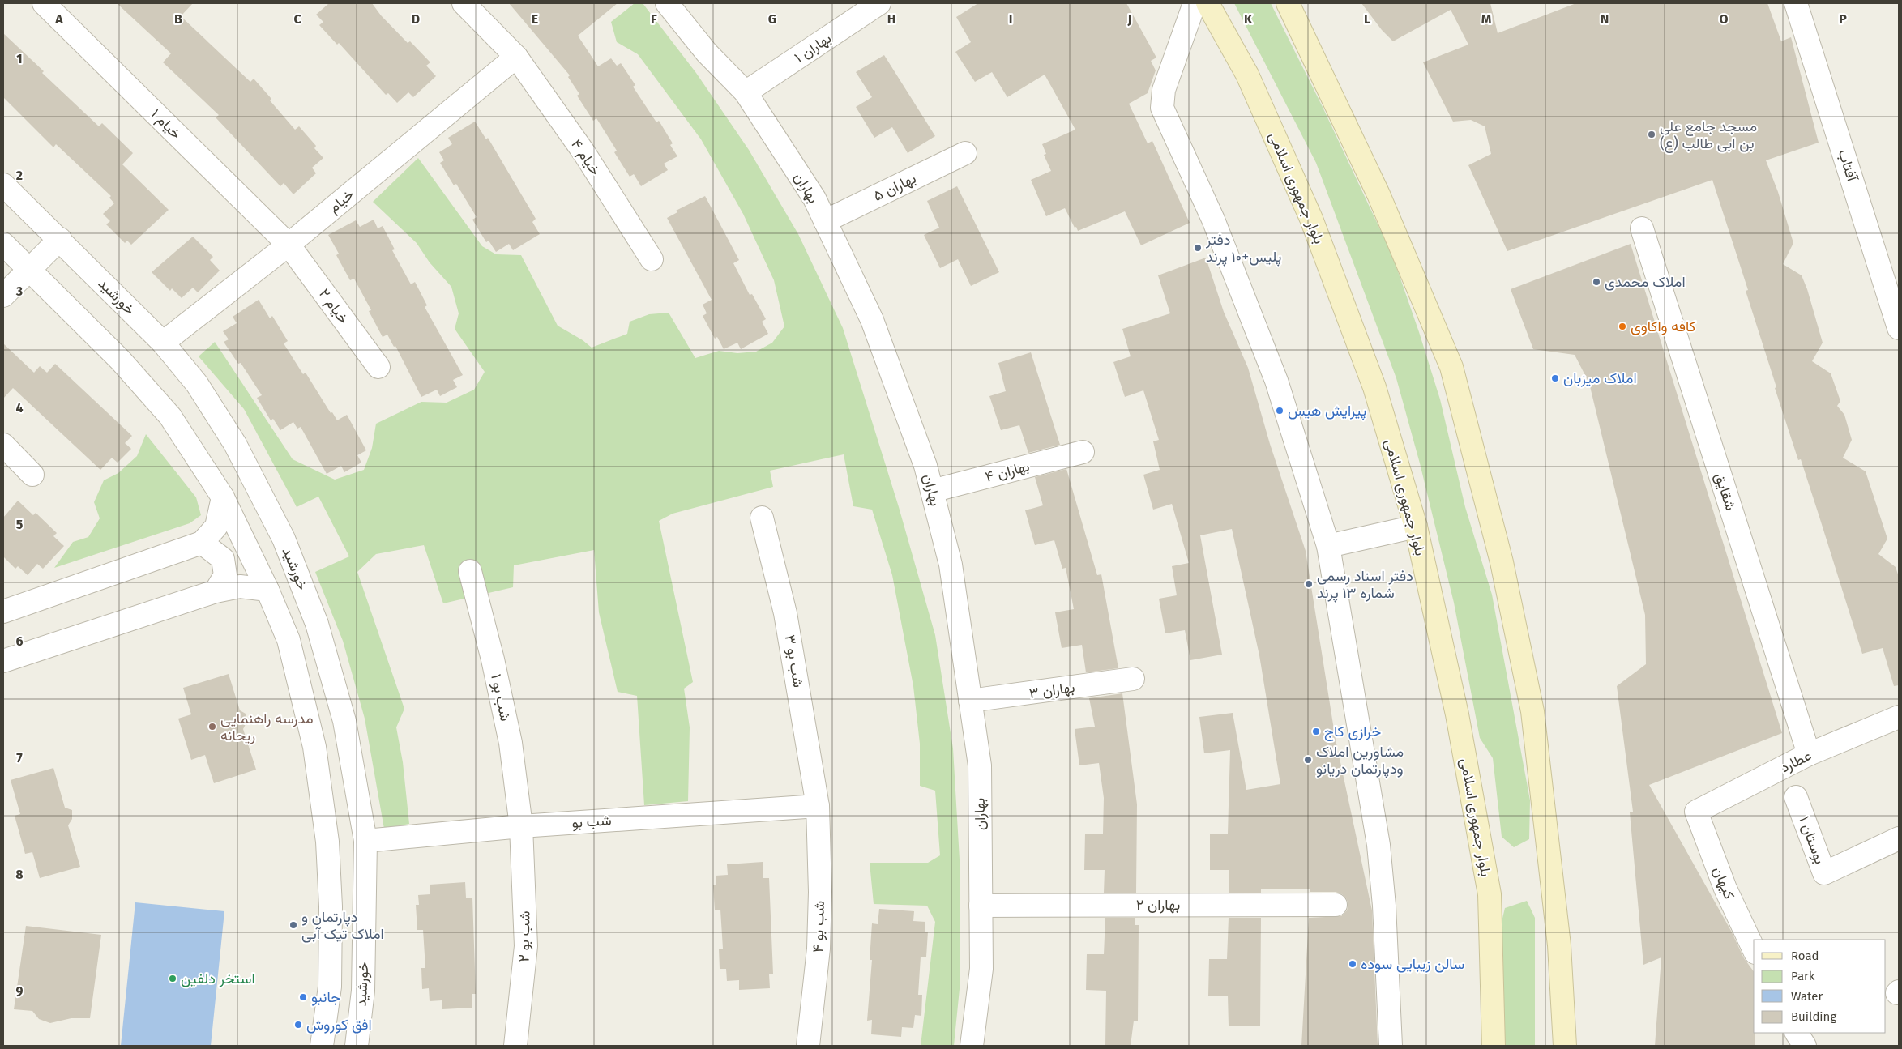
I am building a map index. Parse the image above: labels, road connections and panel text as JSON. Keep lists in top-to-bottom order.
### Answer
{
  "streets": {
    "main road": ["بلوار جمهوری اسلامی"],
    "street": [
      "بهاران ۱",
      "خیام ۱",
      "خیام ۴",
      "آفتاب",
      "بهاران ۵",
      "بهاران",
      "خیام",
      "خورشید",
      "خیام ۲",
      "بهاران ۴",
      "شقایق",
      "شب بو ۳",
      "بهاران ۳",
      "شب بو ۱",
      "عطارد",
      "شب بو",
      "بوستان ۱",
      "کیهان",
      "بهاران ۲",
      "شب بو ۴",
      "شب بو ۲"
    ]
  },
  "crossings": [
    ["بهاران ۱", "بهاران"],
    ["خیام ۱", "خیام"],
    ["خیام ۱", "خیام ۲"],
    ["خیام ۴", "خیام"],
    ["بهاران ۵", "بهاران"],
    ["بهاران", "بهاران ۴"],
    ["بهاران", "بهاران ۳"],
    ["بهاران", "بهاران ۲"],
    ["خیام", "خورشید"],
    ["خیام", "خیام ۲"],
    ["خورشید", "شب بو"],
    ["شقایق", "عطارد"],
    ["شب بو ۳", "شب بو"],
    ["شب بو ۳", "شب بو ۴"],
    ["شب بو ۱", "شب بو"],
    ["شب بو ۱", "شب بو ۲"],
    ["عطارد", "کیهان"],
    ["شب بو", "شب بو ۴"],
    ["شب بو", "شب بو ۲"]
  ],
  "places": [
    "مسجد جامع علی بن ابی طالب (ع)",
    "دفتر پلیس+۱۰ پرند",
    "املاک محمدی",
    "کافه واکاوی",
    "املاک میزبان",
    "پیرایش هیس",
    "دفتر اسناد رسمی شماره ۱۳ پرند",
    "مدرسه راهنمایی ریحانه",
    "خرازی کاج",
    "مشاورین املاک ودپارتمان دریانو",
    "دپارتمان و املاک تیک آبی",
    "سالن زیبایی سوده",
    "استخر دلفین",
    "جانبو",
    "افق کوروش"
  ],
  "legend": [
    "Road",
    "Park",
    "Water",
    "Building"
  ],
  "grid": {
    "columns": [
      "A",
      "B",
      "C",
      "D",
      "E",
      "F",
      "G",
      "H",
      "I",
      "J",
      "K",
      "L",
      "M",
      "N",
      "O",
      "P"
    ],
    "rows": [
      "1",
      "2",
      "3",
      "4",
      "5",
      "6",
      "7",
      "8",
      "9"
    ]
  }
}
